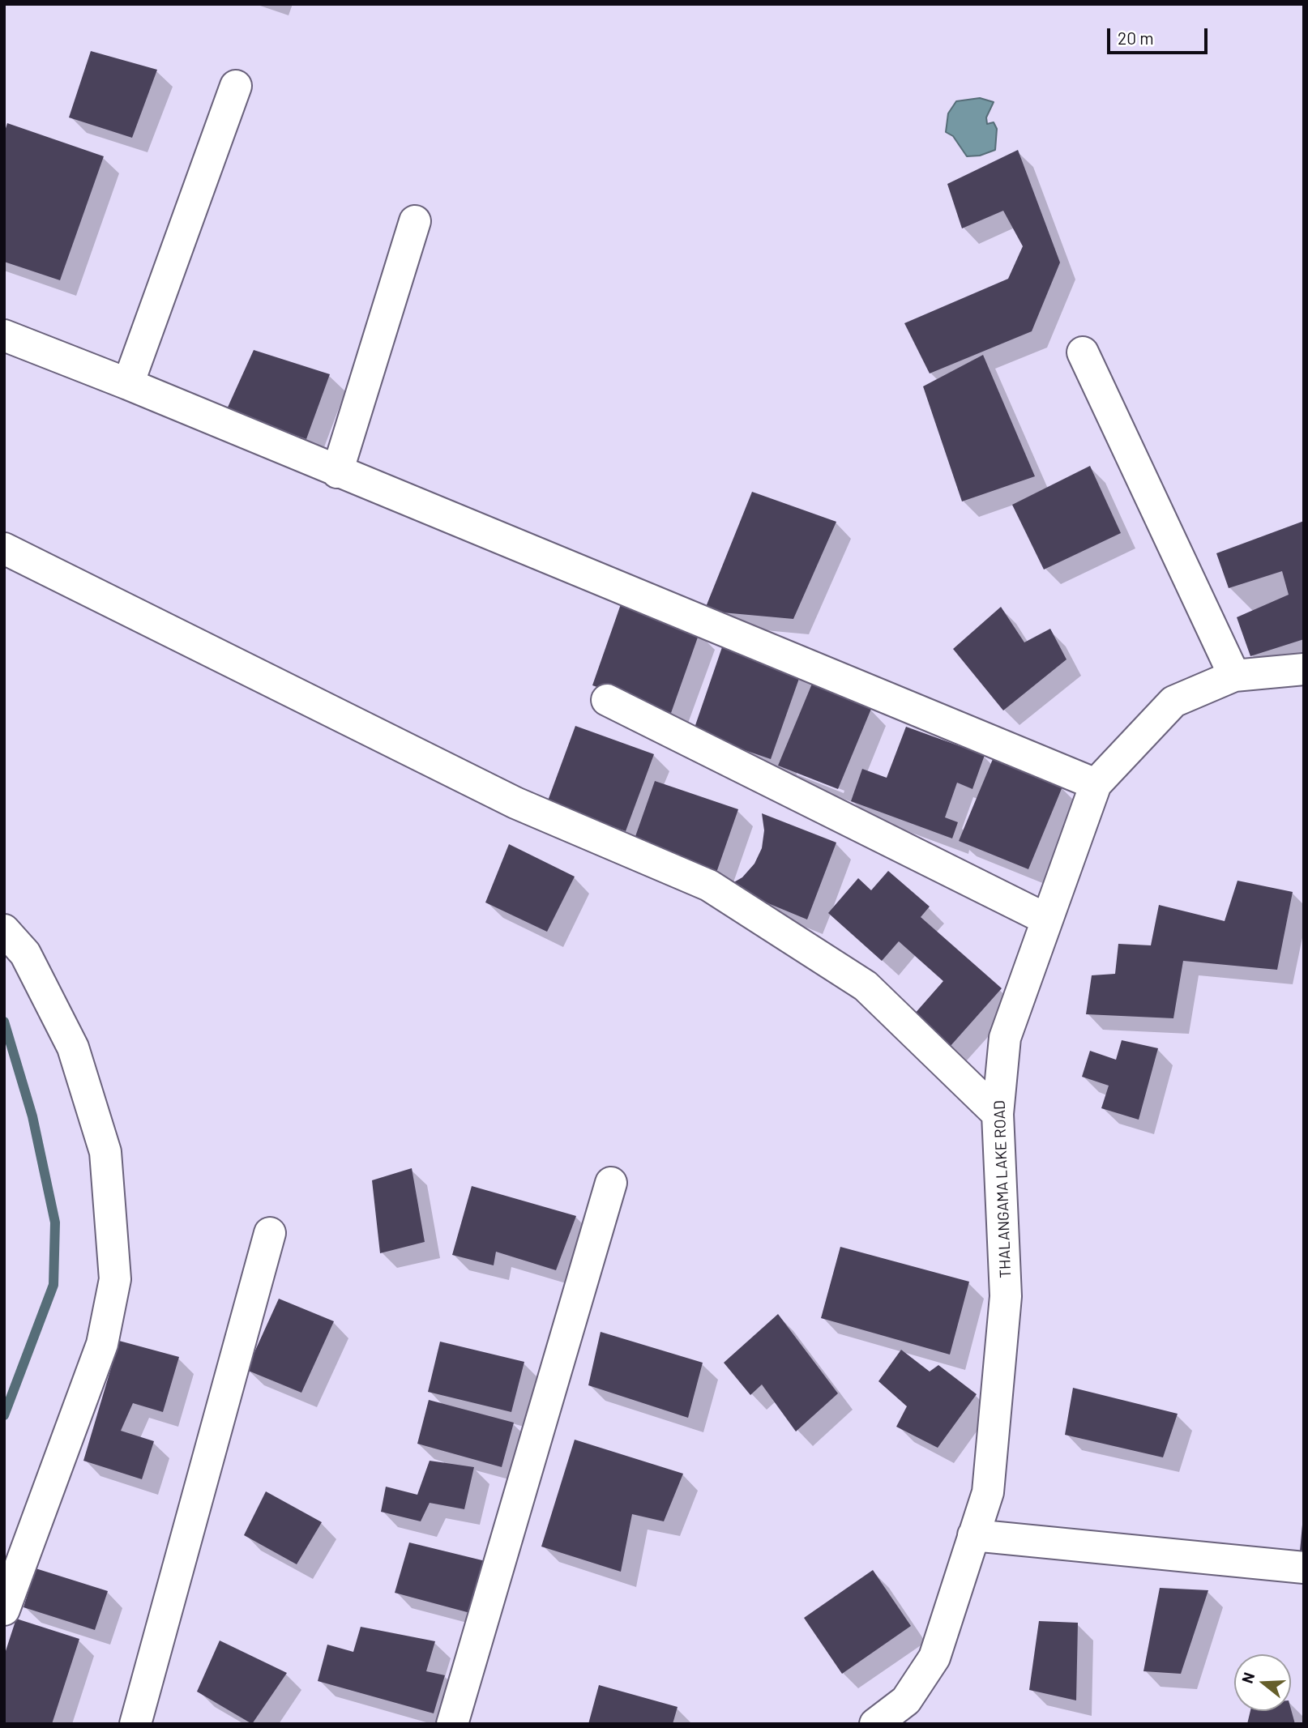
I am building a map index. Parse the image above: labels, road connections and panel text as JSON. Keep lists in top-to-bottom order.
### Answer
{
  "streets": {
    "street": ["THALANGAMA LAKE ROAD"]
  },
  "scale_bar": "20 m",
  "north": "left"
}
